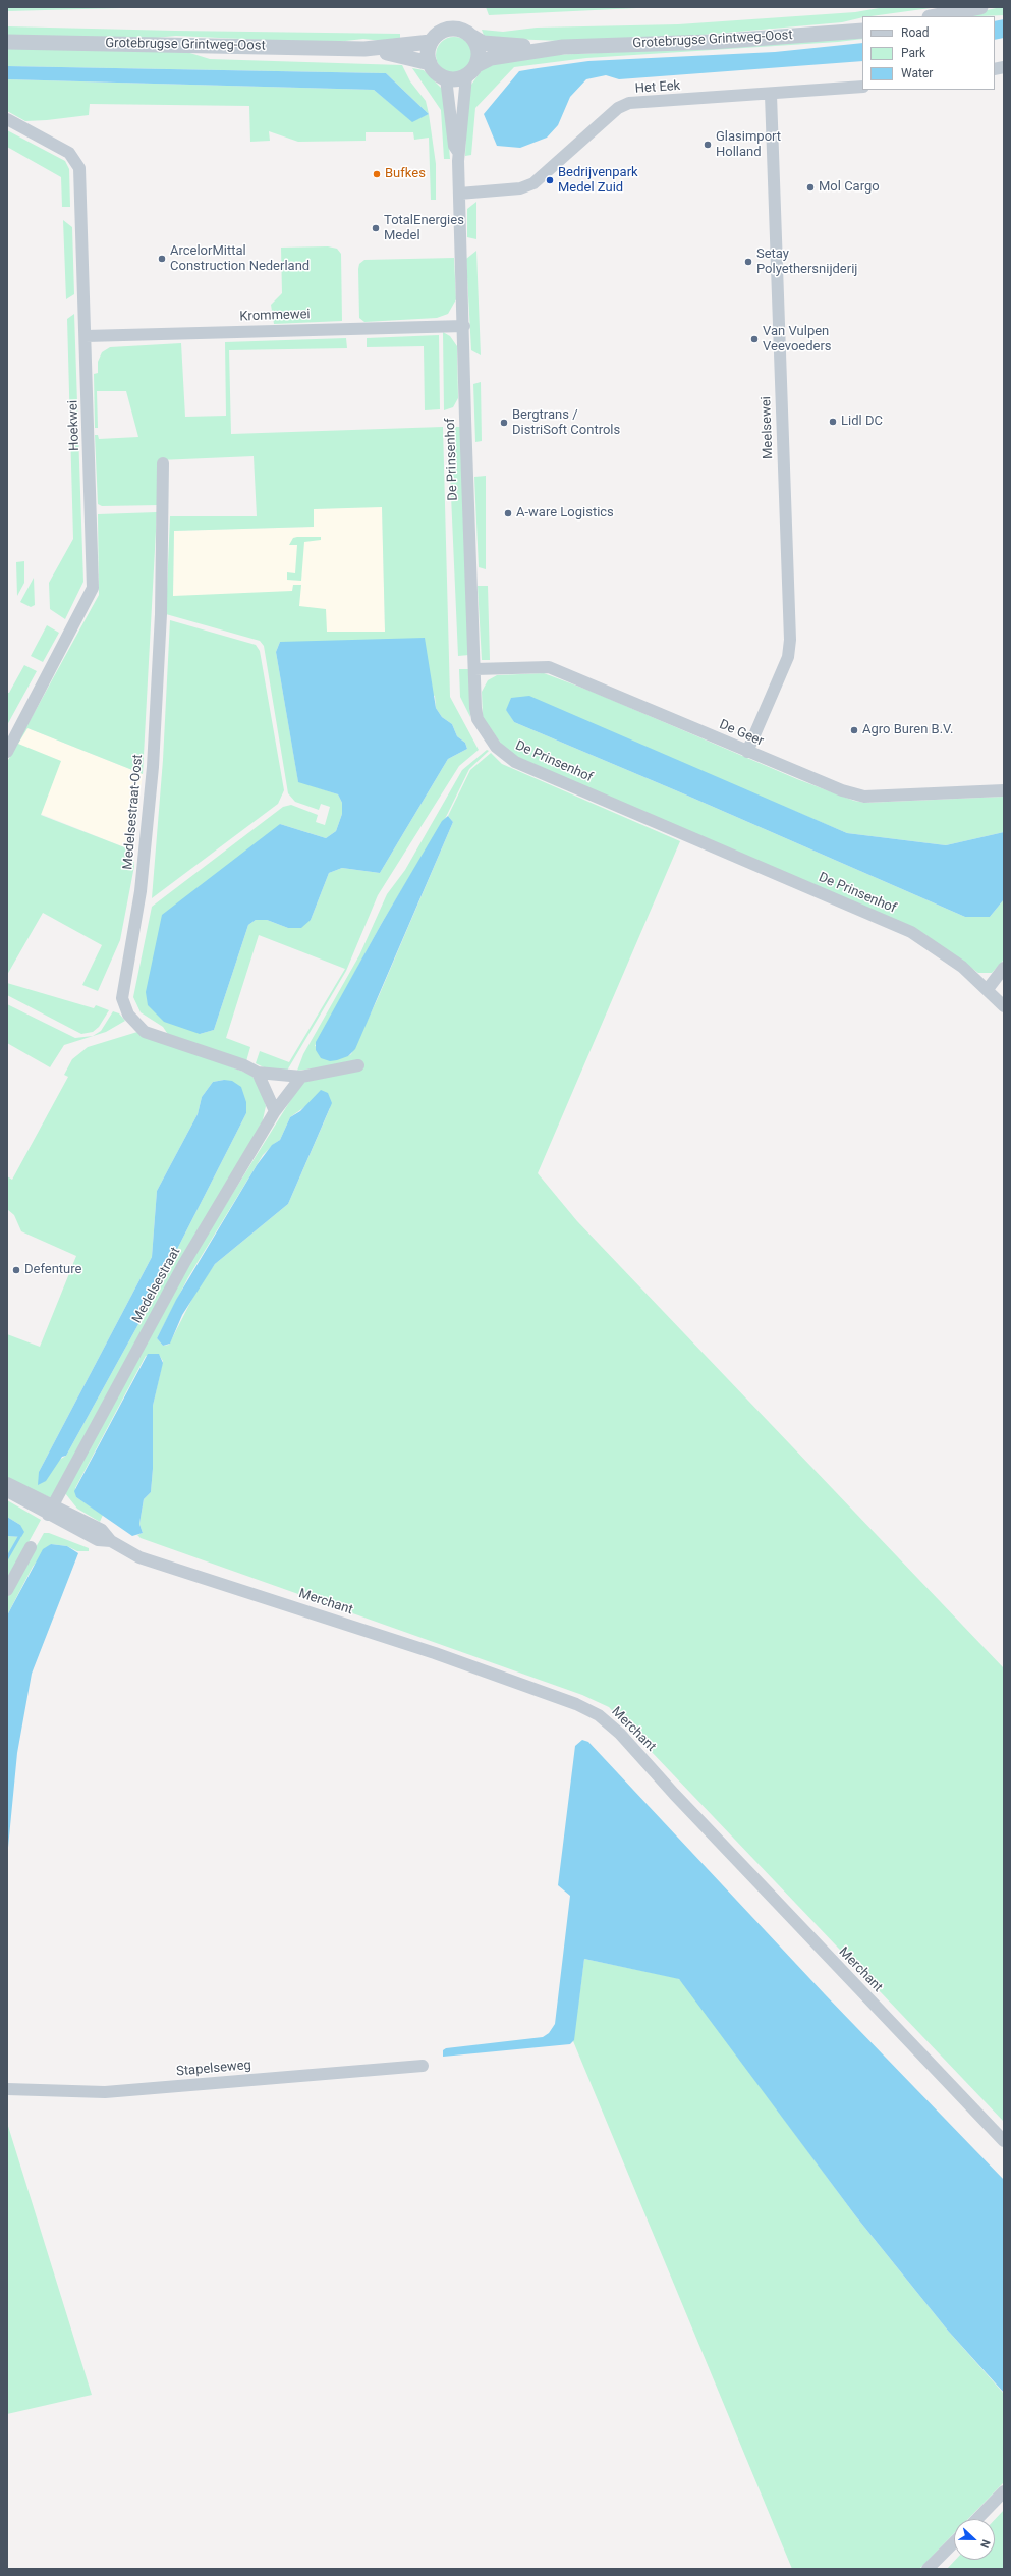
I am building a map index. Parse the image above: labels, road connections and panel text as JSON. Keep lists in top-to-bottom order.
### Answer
{
  "streets": {
    "street": [
      "Grotebrugse Grintweg-Oost",
      "Het Eek",
      "Krommewei",
      "Hoekwei",
      "Meelsewei",
      "De Prinsenhof",
      "De Geer",
      "Medelsestraat-Oost",
      "Medelsestraat",
      "Merchant",
      "Stapelseweg"
    ]
  },
  "crossings": [
    ["Grotebrugse Grintweg-Oost", "De Prinsenhof"],
    ["Het Eek", "Meelsewei"],
    ["Het Eek", "De Prinsenhof"],
    ["Krommewei", "Hoekwei"],
    ["Krommewei", "De Prinsenhof"],
    ["Meelsewei", "De Geer"],
    ["De Prinsenhof", "De Geer"],
    ["Medelsestraat-Oost", "Medelsestraat"],
    ["Medelsestraat", "Merchant"]
  ],
  "places": [
    "Glasimport Holland",
    "Bufkes",
    "Bedrijvenpark Medel Zuid",
    "Mol Cargo",
    "TotalEnergies Medel",
    "ArcelorMittal Construction Nederland",
    "Setay Polyethersnijderij",
    "Van Vulpen Veevoeders",
    "Lidl DC",
    "Bergtrans / DistriSoft Controls",
    "A-ware Logistics",
    "Agro Buren B.V.",
    "Defenture"
  ],
  "legend": ["Road", "Park", "Water"],
  "north": "right"
}
